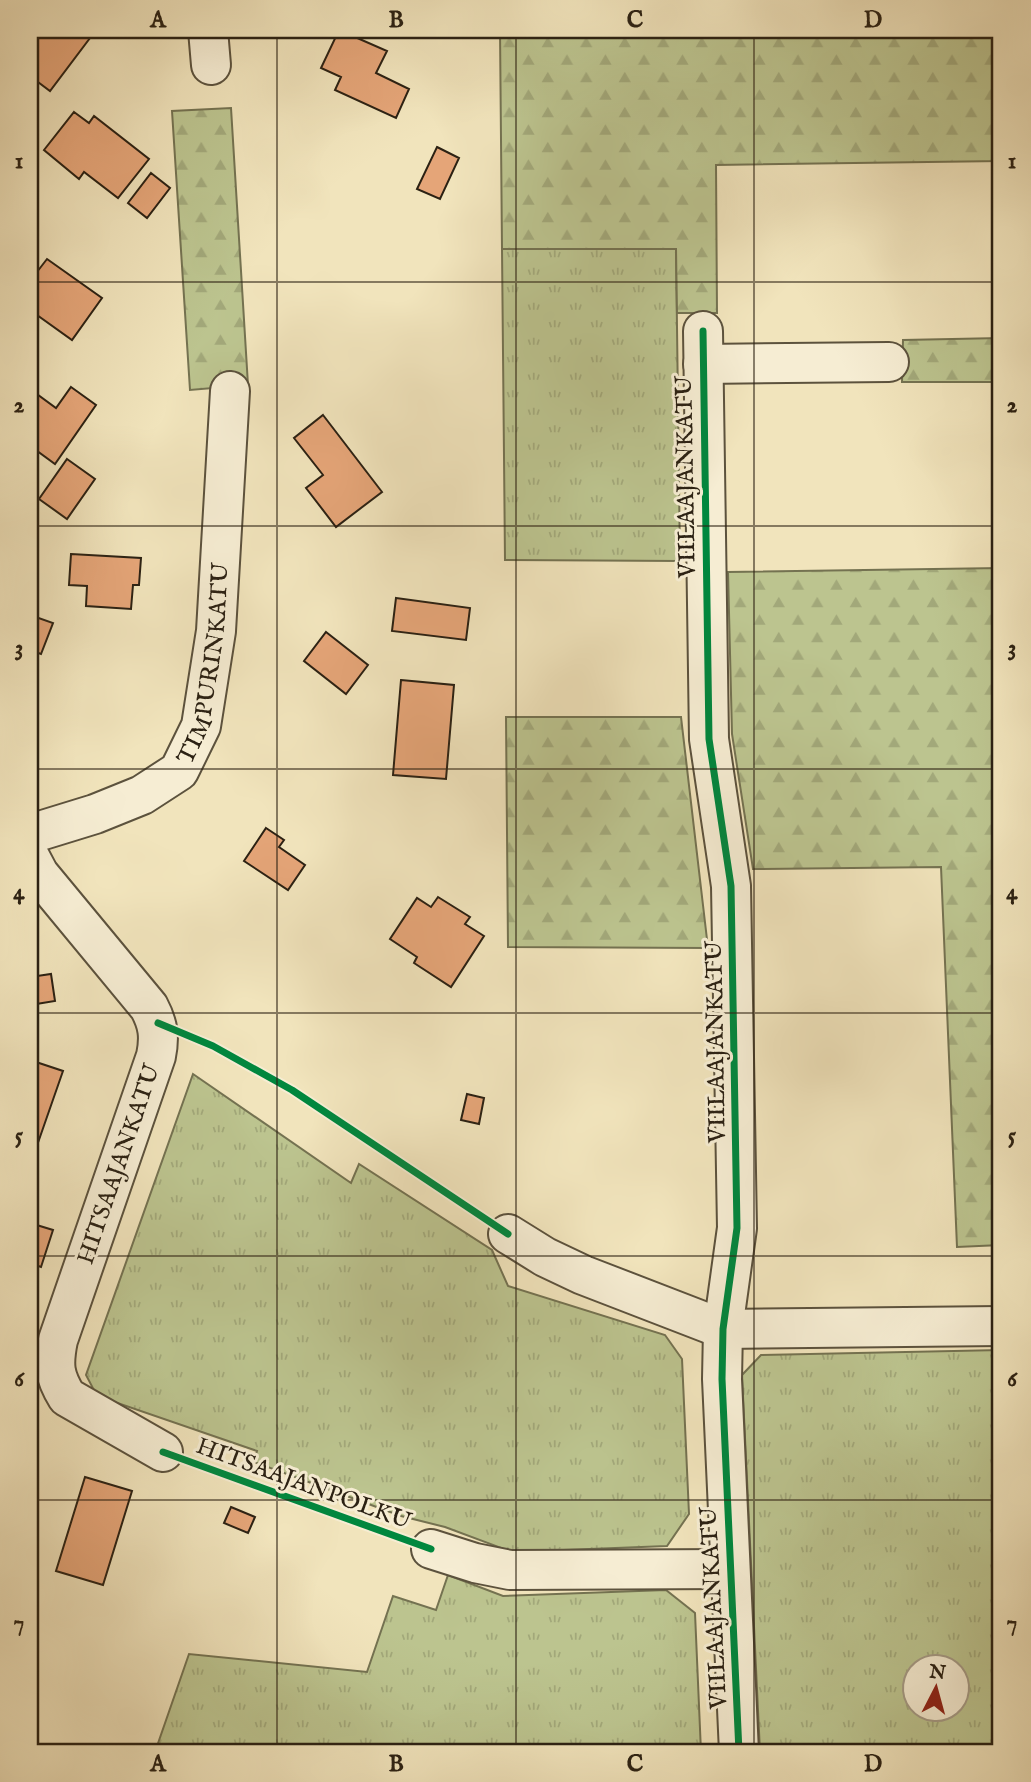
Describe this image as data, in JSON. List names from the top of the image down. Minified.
{"streets":{"street":["VIILAAJANKATU","TIMPURINKATU","HITSAAJANKATU"],"cycle path":["HITSAAJANPOLKU"]},"north":"top","grid":{"columns":["A","B","C","D"],"rows":["1","2","3","4","5","6","7"]}}
